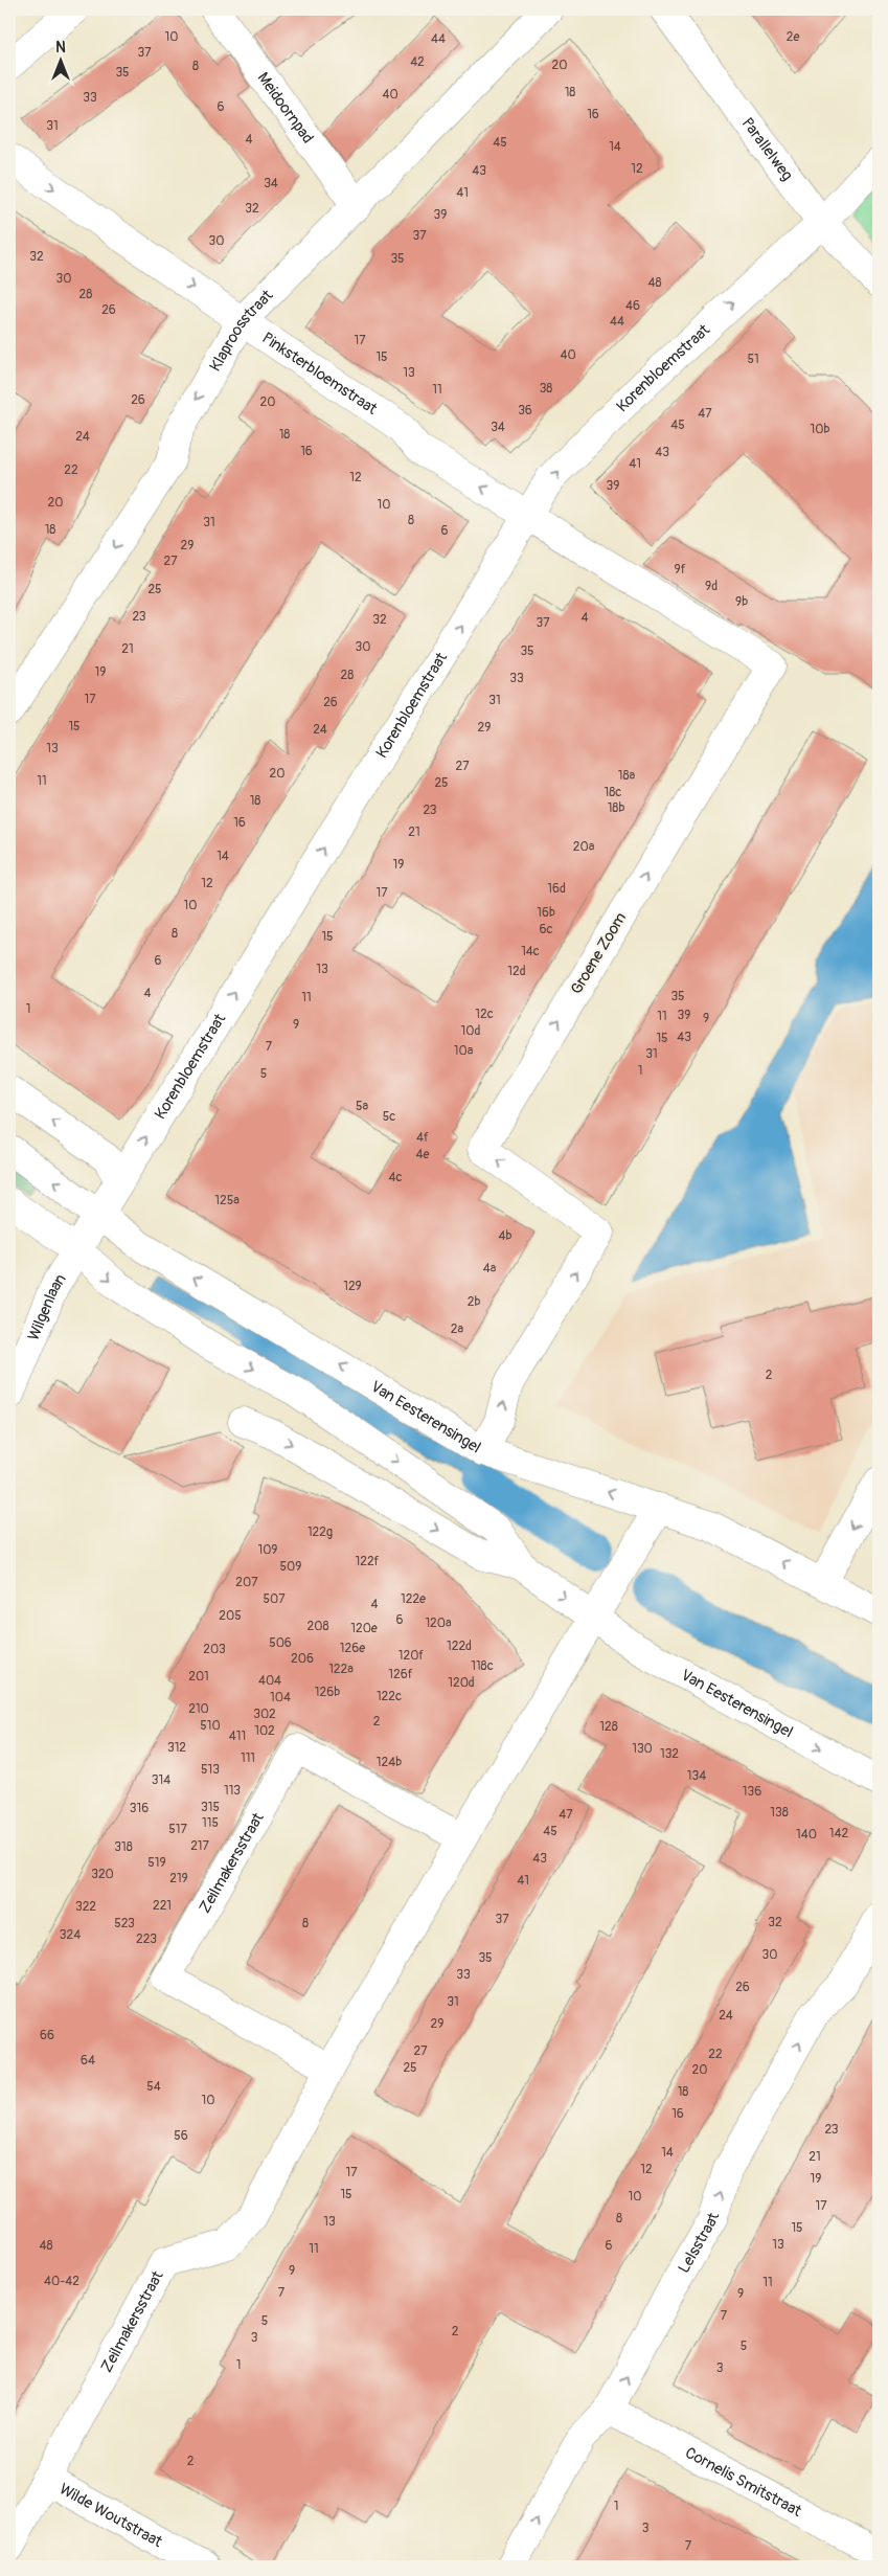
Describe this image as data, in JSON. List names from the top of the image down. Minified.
{"streets":{"street":["Meidoornpad","Parallelweg","Klaproosstraat","Korenbloemstraat","Pinksterbloemstraat","Groene Zoom","Wilgenlaan","Van Eesterensingel","Zeilmakersstraat","Lelsstraat","Cornelis Smitstraat","Wilde Woutstraat"]},"crossings":[["Meidoornpad","Klaproosstraat"],["Parallelweg","Korenbloemstraat"],["Klaproosstraat","Pinksterbloemstraat"],["Korenbloemstraat","Pinksterbloemstraat"],["Korenbloemstraat","Groene Zoom"],["Korenbloemstraat","Wilgenlaan"],["Korenbloemstraat","Van Eesterensingel"],["Pinksterbloemstraat","Groene Zoom"],["Groene Zoom","Van Eesterensingel"],["Wilgenlaan","Van Eesterensingel"],["Van Eesterensingel","Zeilmakersstraat"],["Zeilmakersstraat","Wilde Woutstraat"],["Lelsstraat","Cornelis Smitstraat"]],"one_way":["Klaproosstraat","Korenbloemstraat","Lelsstraat"],"house_numbers":["10","2e","44","37","42","20","8","35","18","40","33","6","16","31","4","45","14","12","43","34","41","32","39","37","30","32","35","30","48","28","46","26","44","17","40","15","51","13","38","11","26","20","36","47","45","34","10b","18","24","16","43","41","22","12","39","20","10","8","31","18","6","29","27","9f","9d","25","9b","23","4","32","37","30","21","35","19","28","33","17","31","26","15","29","24","13","27","20","18a","11","25","18c","18","18b","23","16","21","20a","14","19","12","16d","17","10","16b","6c","8","15","14c","6","13","12d","4","35","11","1","12c","39","11","9","9","10d","43","15","7","10a","31","1","5","5a","5c","4f","4e","4c","125a","4b","4a","129","2b","2a","2","122g","109","122f","509","207","507","122e","4","205","6","120a","208","120e","506","122d","126e","203","120f","206","118c","122a","126f","201","404","120d","126b","122c","104","210","302","2","510","128","102","411","312","130","132","111","124b","513","134","314","113","136","315","316","138","47","115","517","45","142","140","217","318","43","519","320","219","41","221","322","37","32","523","8","324","223","30","35","33","26","31","24","29","66","27","22","64","25","20","54","18","10","16","23","56","14","21","12","17","19","15","10","17","8","13","15","13","48","6","11","9","40-42","11","7","9","7","5","2","3","5","1","3","2","1","3","7"],"north":"top"}
